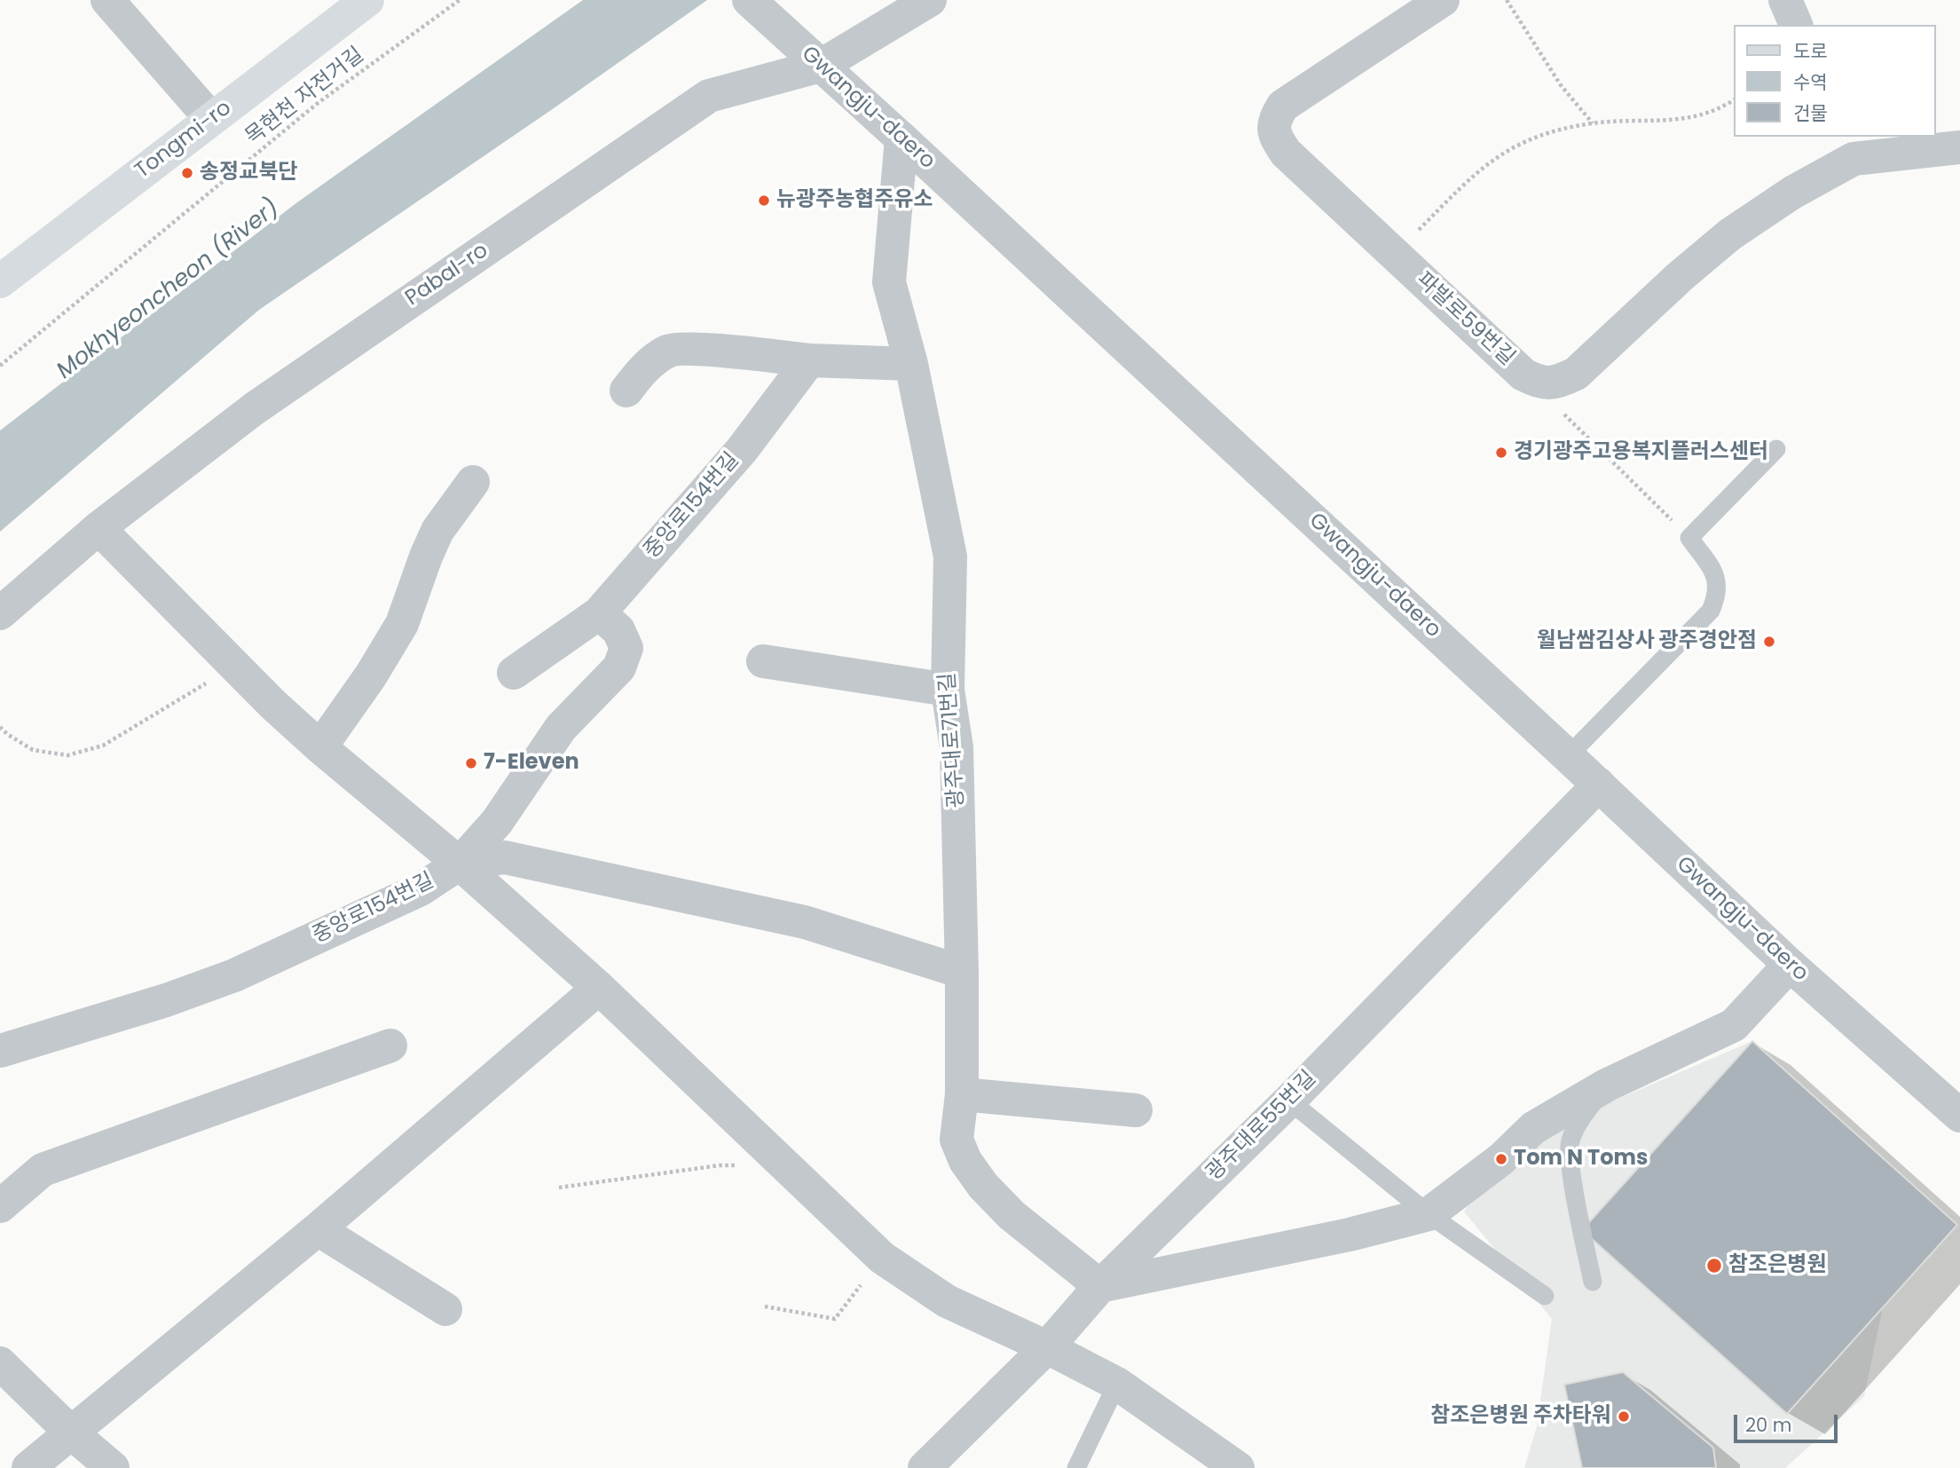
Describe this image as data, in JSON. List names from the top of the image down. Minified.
{"streets":{"main road":["Tongmi-ro"],"street":["Gwangju-daero","Pabal-ro","파발로59번길","중앙로154번길","광주대로71번길","광주대로55번길"],"path":["목현천 자전거길"]},"crossings":[["Gwangju-daero","Pabal-ro"],["Gwangju-daero","광주대로71번길"],["Gwangju-daero","광주대로55번길"],["광주대로71번길","광주대로55번길"]],"water":["Mokhyeoncheon (River)"],"places":["송정교북단","뉴광주농협주유소","경기광주고용복지플러스센터","월남쌈김상사 광주경안점","7-Eleven","Tom N Toms","참조은병원","참조은병원 주차타워"],"legend":["도로","수역","건물"],"scale_bar":"20 m"}
